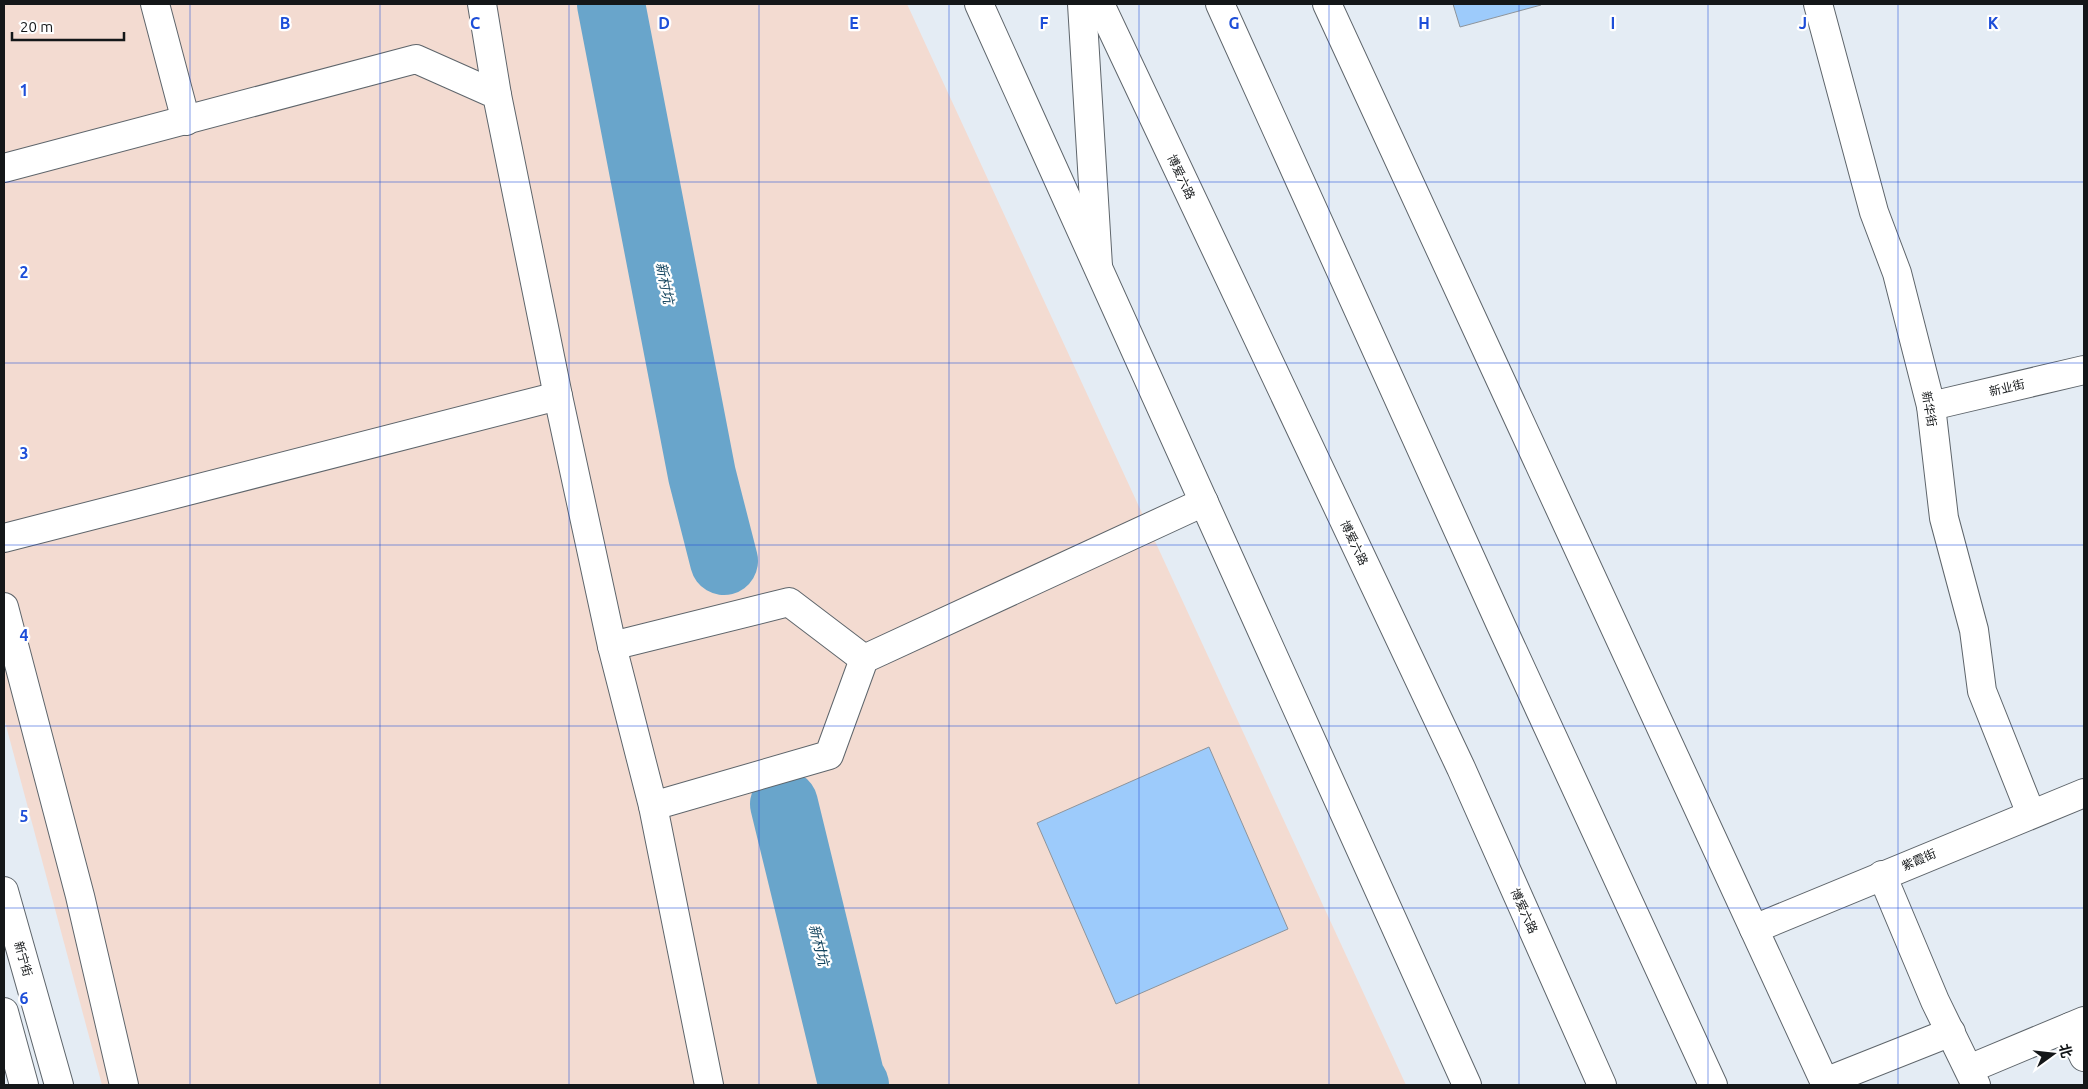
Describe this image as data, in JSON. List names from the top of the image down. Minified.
{"streets":{"main road":["博爱六路","新业街","新华街","紫霞街","新宁街"]},"crossings":[["新业街","新华街"],["新华街","紫霞街"]],"water":["新村坑"],"scale_bar":"20 m","north":"right","grid":{"columns":["B","C","D","E","F","G","H","I","J","K"],"rows":["1","2","3","4","5","6"]}}
